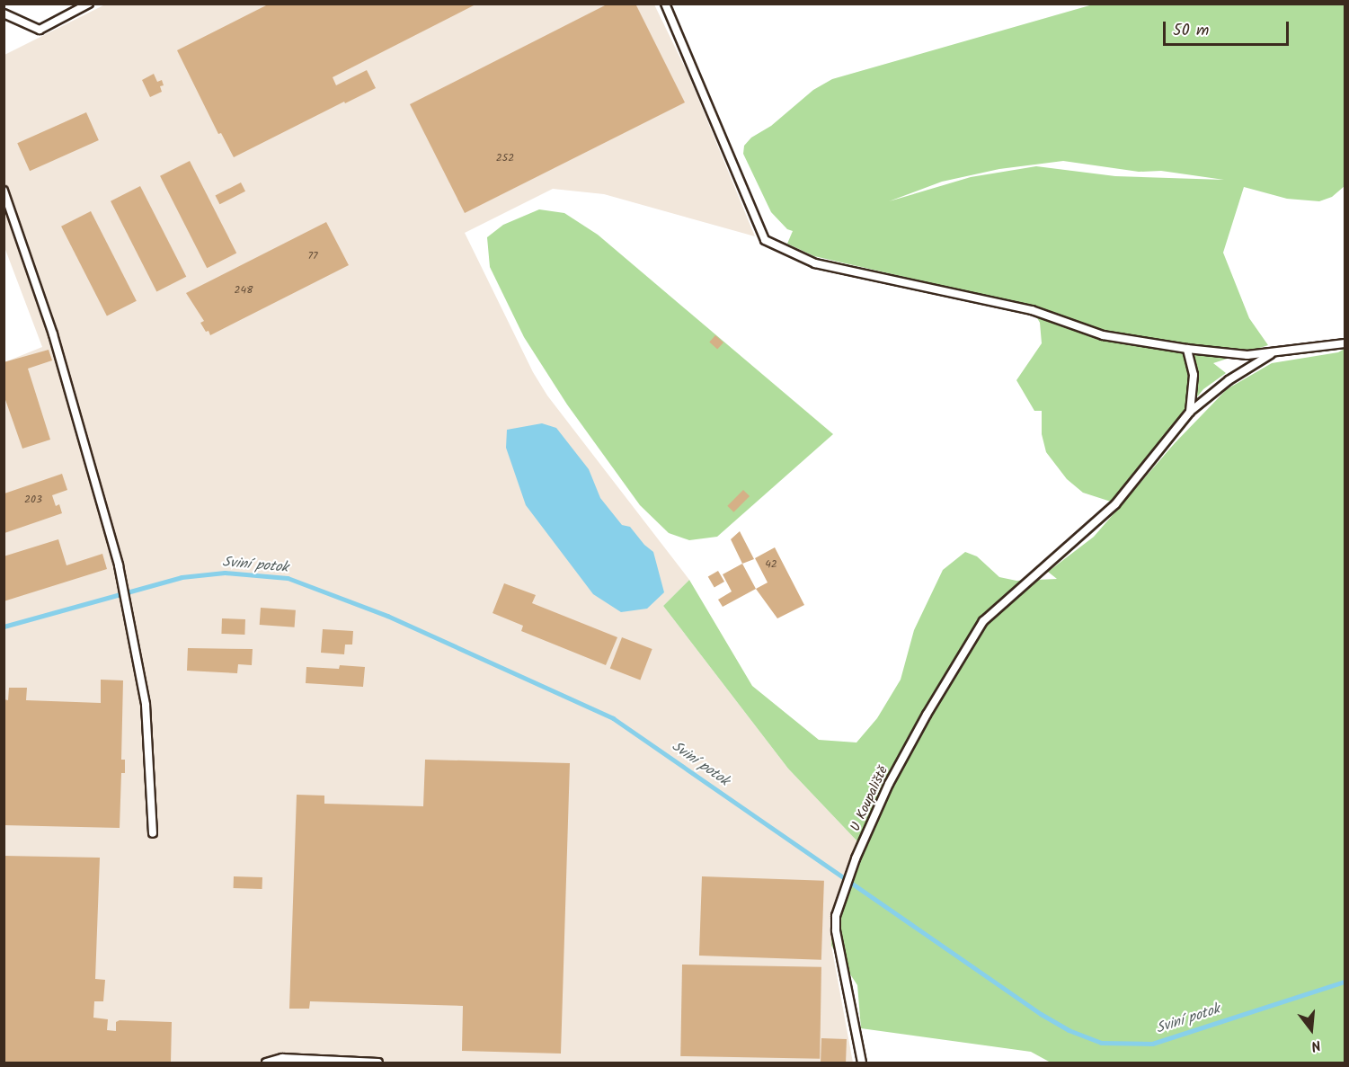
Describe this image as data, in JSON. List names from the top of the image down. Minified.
{"streets":{"lane":["U Koupaliště"]},"water":["Sviní potok"],"house_numbers":["252","77","248","203","42"],"scale_bar":"50 m","north":"bottom"}
